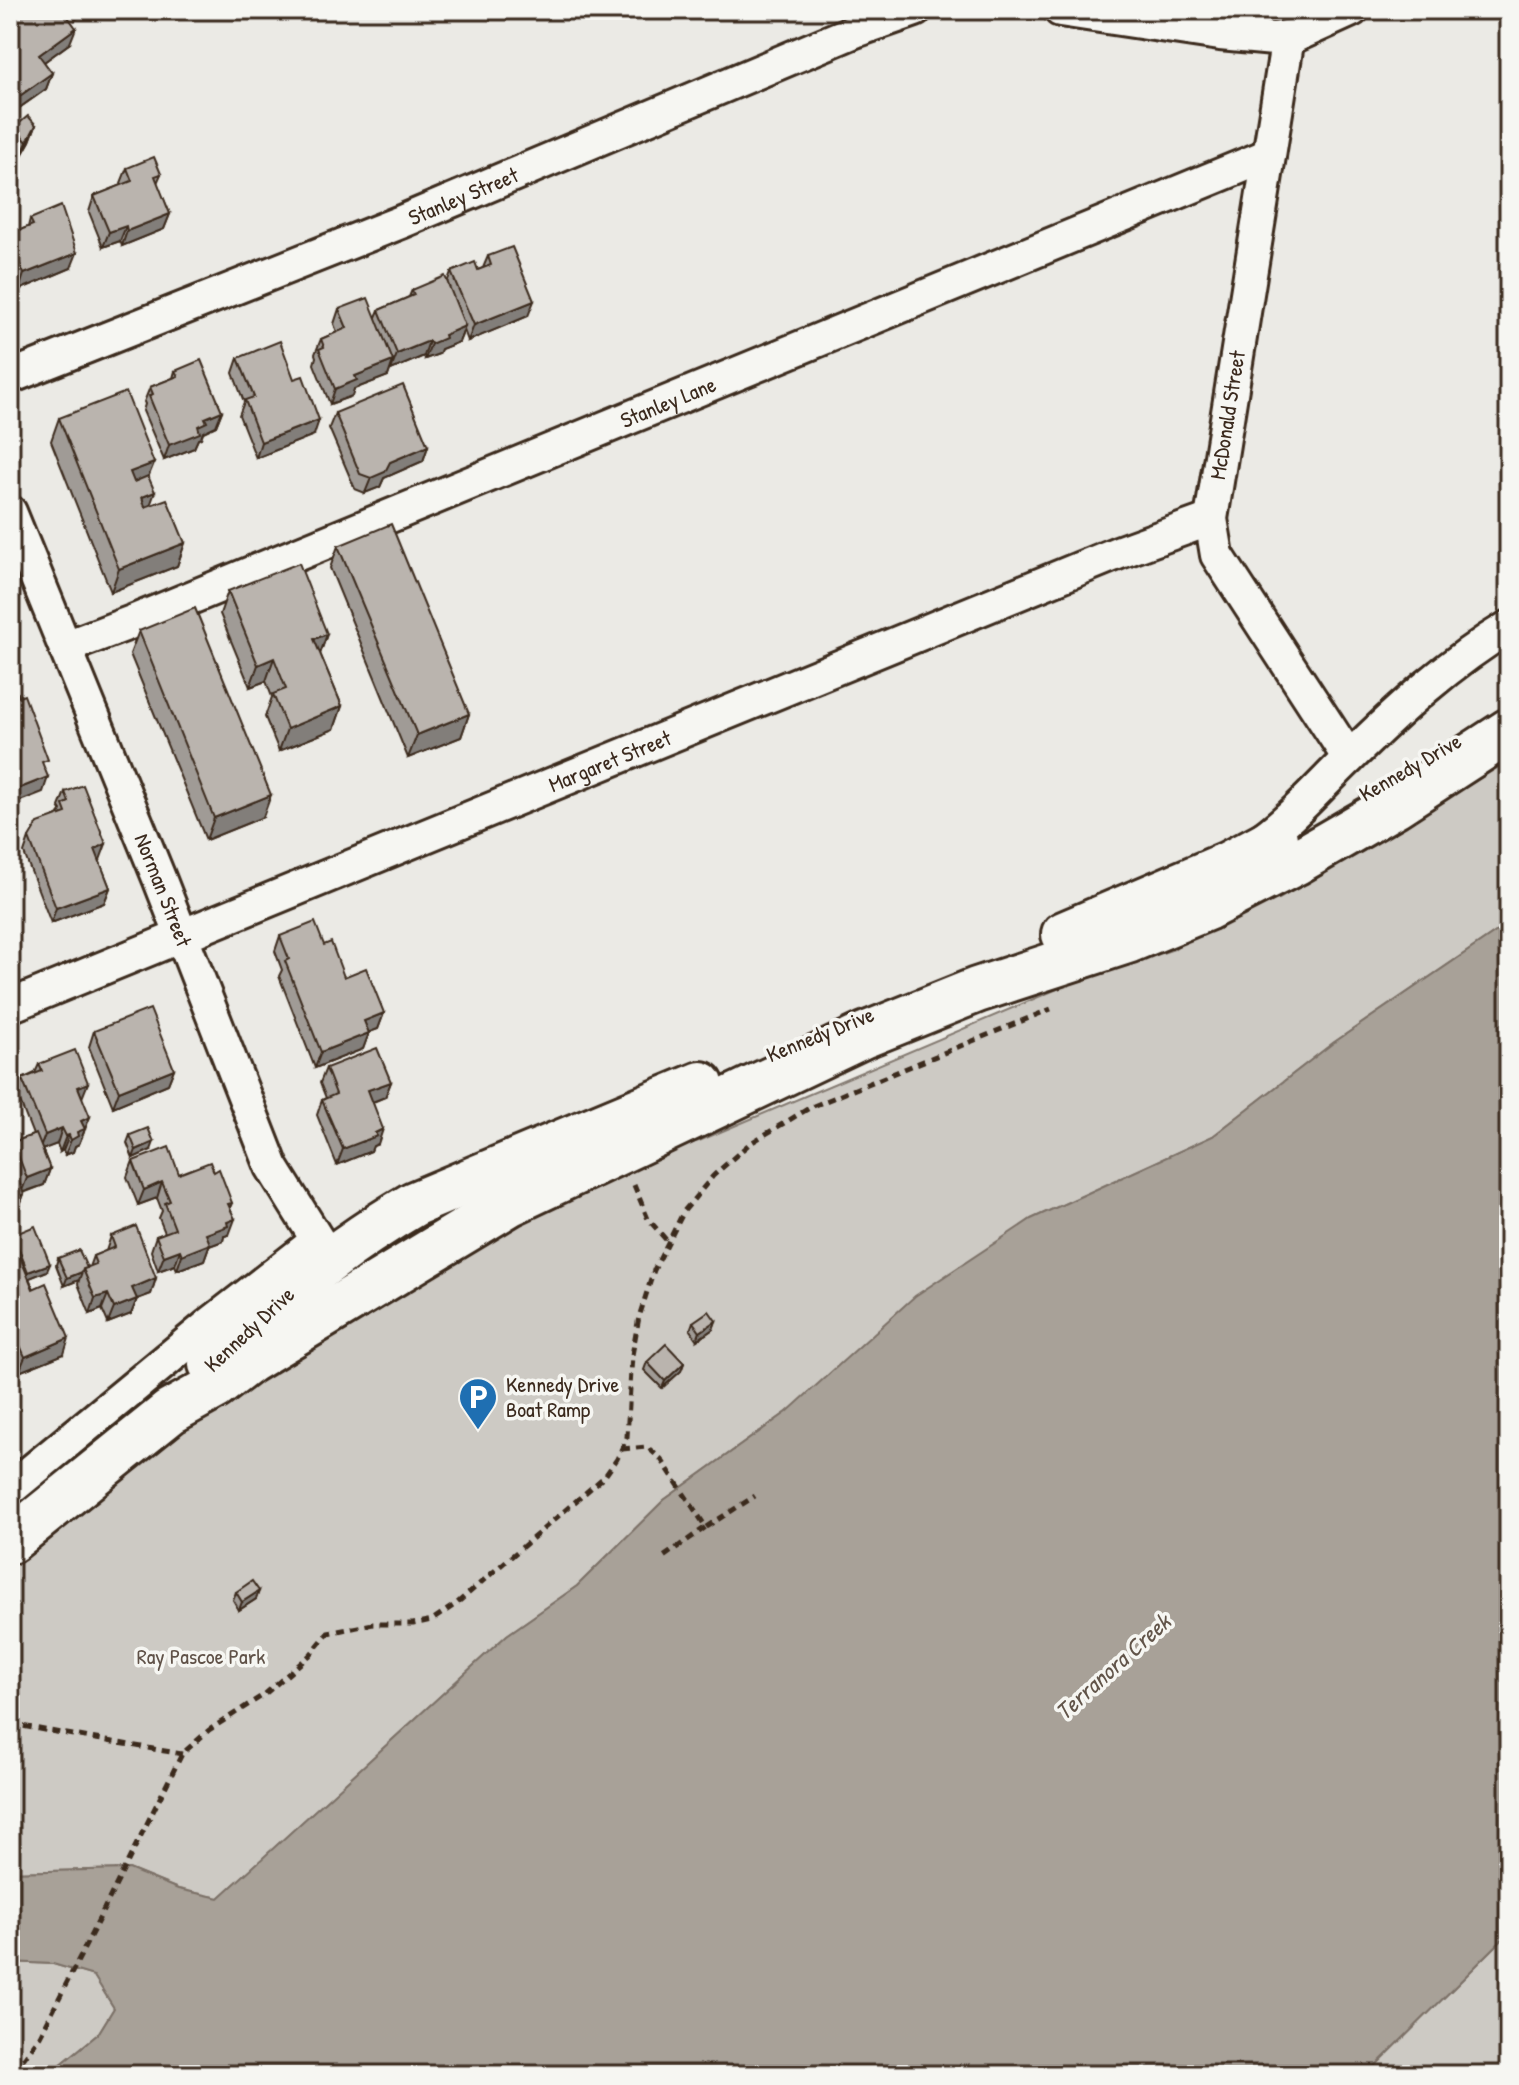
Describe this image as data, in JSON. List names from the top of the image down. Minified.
{"streets":{"street":["Stanley Street","Stanley Lane","McDonald Street","Margaret Street","Kennedy Drive","Norman Street"]},"crossings":[["Stanley Lane","McDonald Street"],["Stanley Lane","Norman Street"],["McDonald Street","Margaret Street"],["Margaret Street","Norman Street"],["Kennedy Drive","Norman Street"]],"water":["Terranora Creek"],"parks":["Ray Pascoe Park"],"places":{"parking":["Kennedy Drive Boat Ramp"]}}
